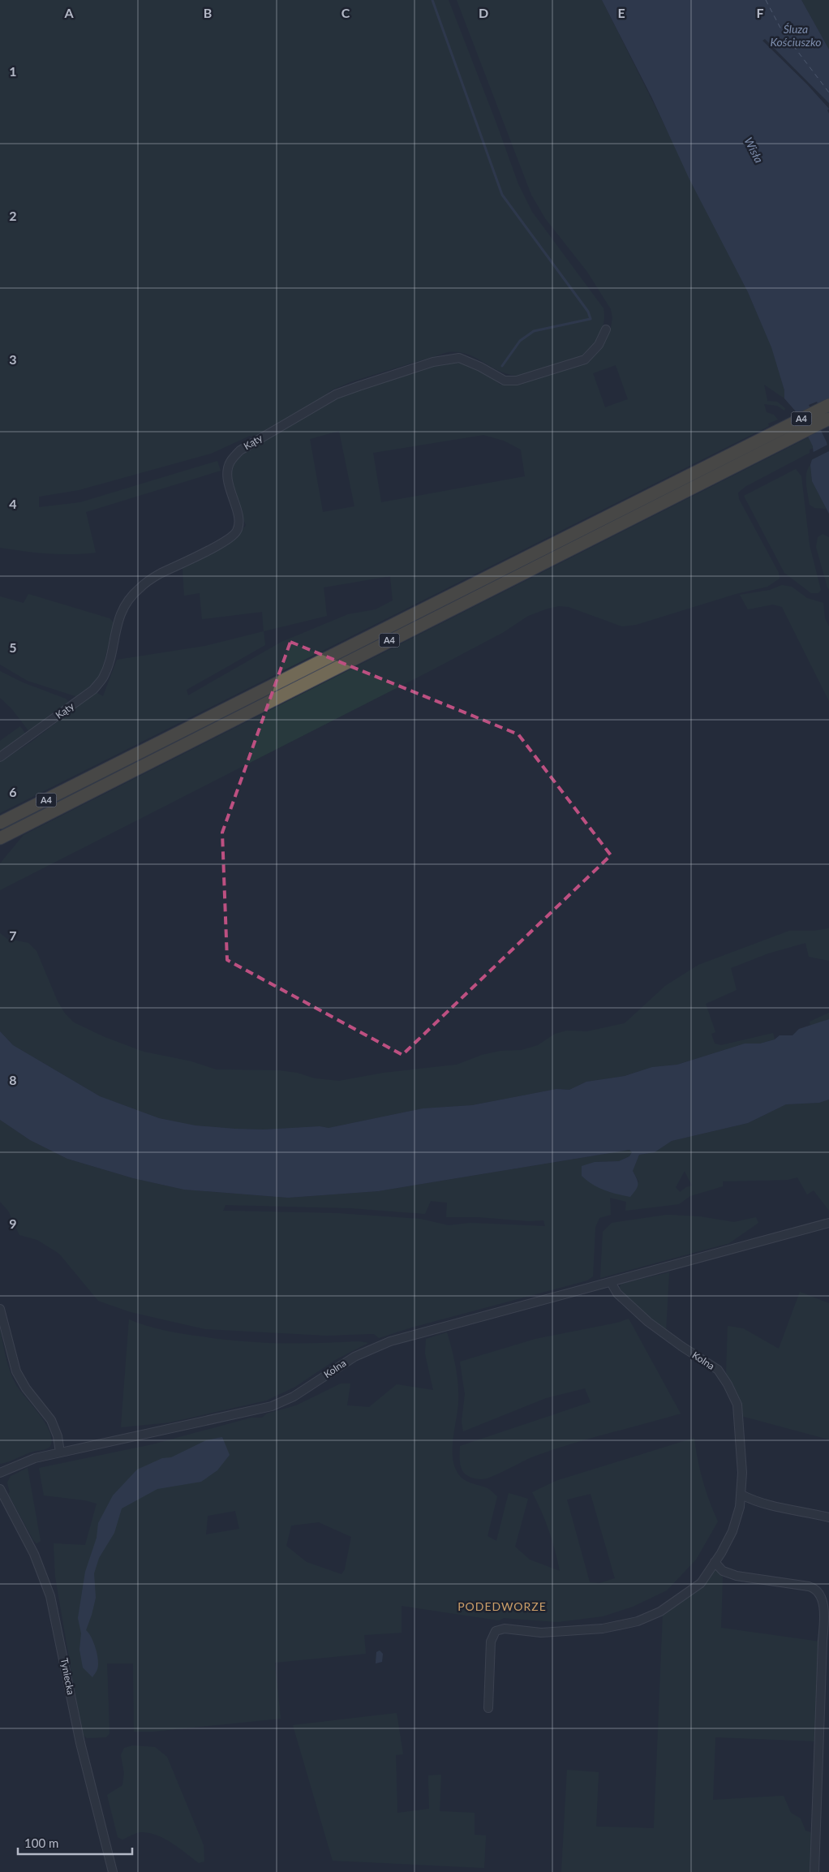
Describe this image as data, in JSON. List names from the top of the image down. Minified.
{"streets":{"highway":["A4"],"street":["Kąty","Kolna","Tyniecka"]},"districts":["PODEDWORZE"],"water":["Śluza Kościuszko","Wisła"],"scale_bar":"100 m","grid":{"columns":["A","B","C","D","E","F"],"rows":["1","2","3","4","5","6","7","8","9"]}}
